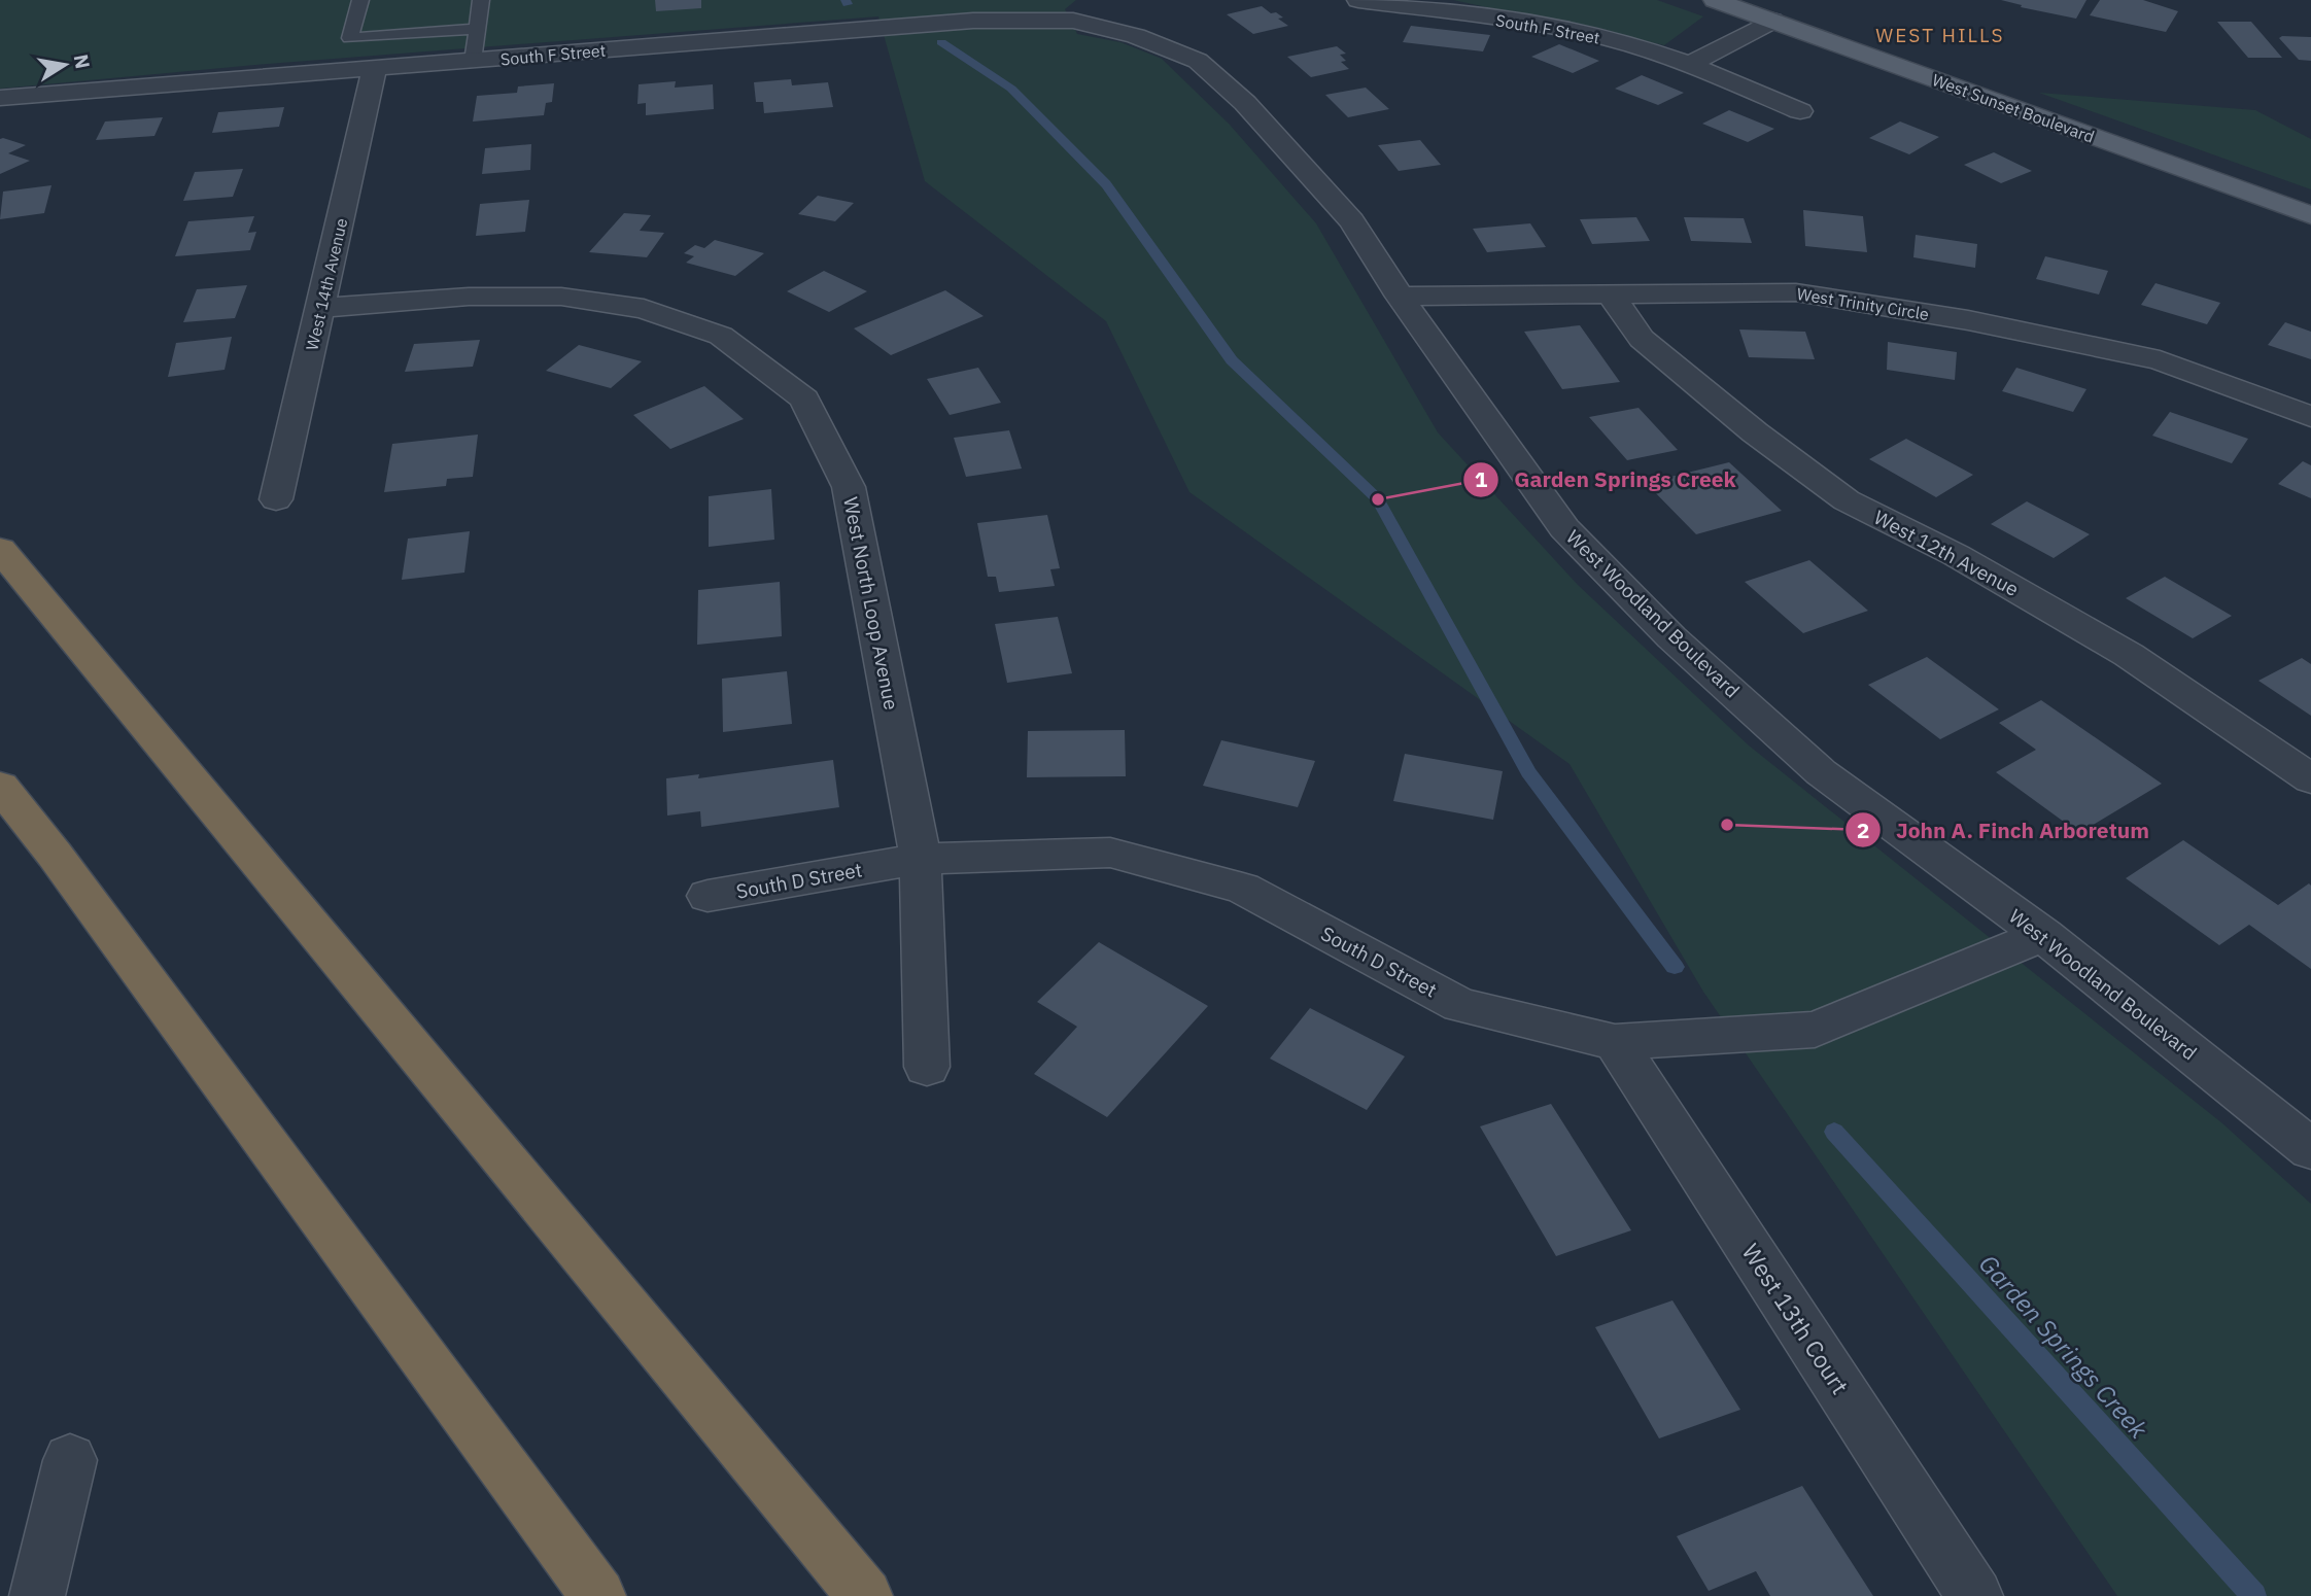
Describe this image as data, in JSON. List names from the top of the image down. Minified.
{"streets":{"main road":["West Sunset Boulevard"],"street":["South F Street","West 14th Avenue","West Trinity Circle","West 12th Avenue","West North Loop Avenue","West Woodland Boulevard","South D Street","West 13th Court"]},"crossings":[["South F Street","West 14th Avenue"],["South F Street","West Woodland Boulevard"],["West 14th Avenue","West North Loop Avenue"],["West Trinity Circle","West 12th Avenue"],["West Trinity Circle","West Woodland Boulevard"],["West North Loop Avenue","South D Street"],["West Woodland Boulevard","South D Street"],["South D Street","West 13th Court"]],"districts":["WEST HILLS"],"water":["Garden Springs Creek"],"places":["Garden Springs Creek","John A. Finch Arboretum"],"north":"right"}
